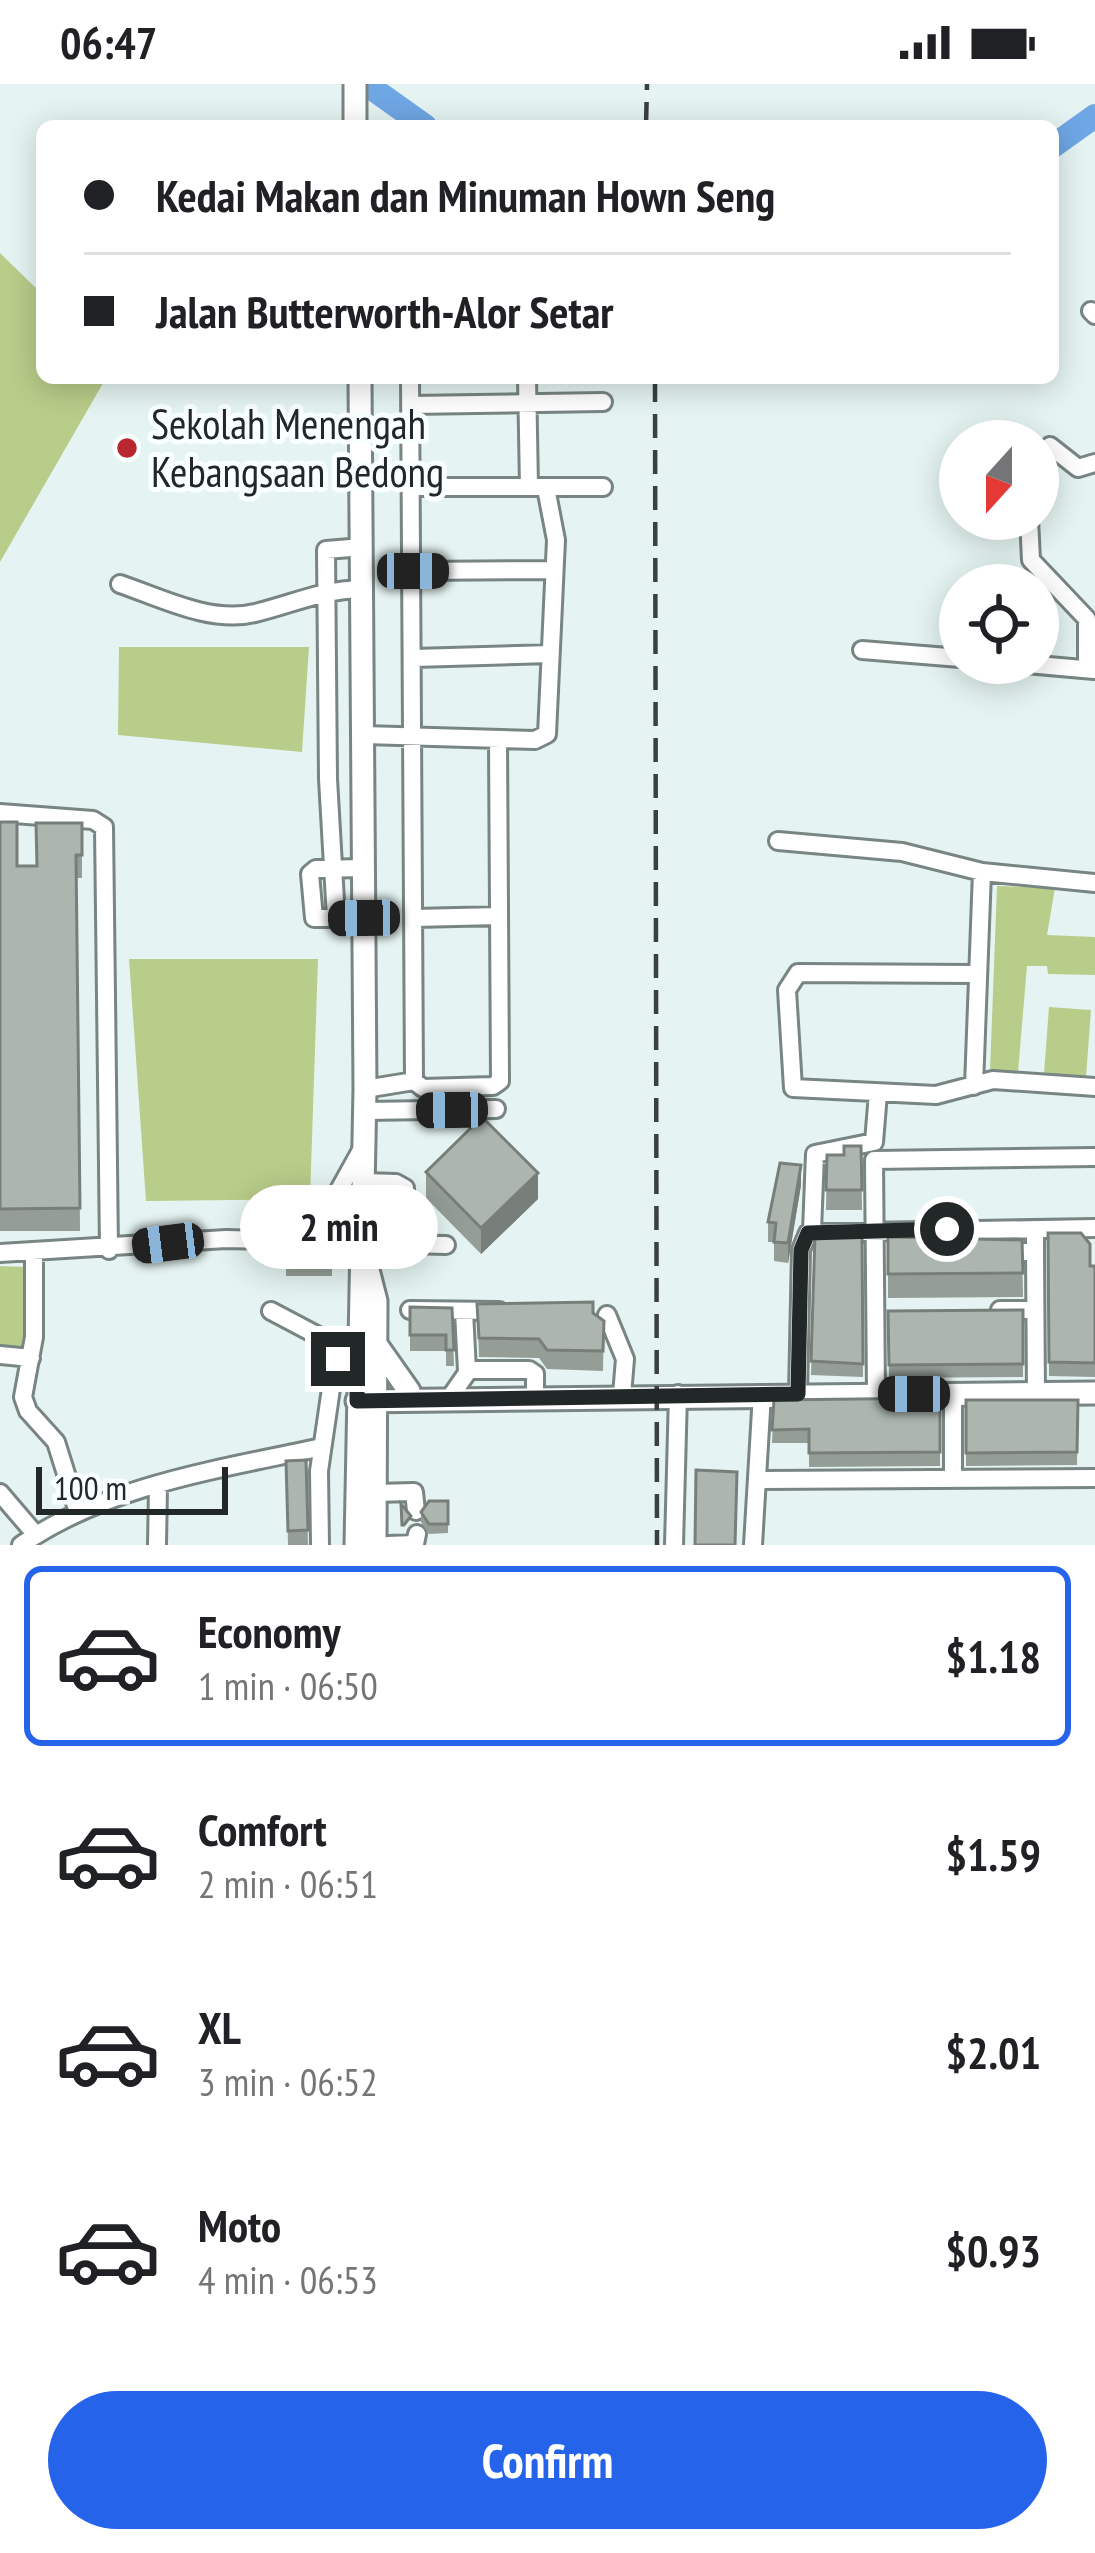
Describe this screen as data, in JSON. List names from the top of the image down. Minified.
{"places":["Sekolah Menengah Kebangsaan Bedong"],"scale_bar":"100 m","north":"bottom","page":{"status":"06:47","banner":["Kedai Makan dan Minuman Hown Seng","Jalan Butterworth-Alor Setar"],"bubble":"2 min","scale":"100 m","list":[{"name":"Economy","note":"1 min · 06:50","value":"$1.18"},{"name":"Comfort","note":"2 min · 06:51","value":"$1.59"},{"name":"XL","note":"3 min · 06:52","value":"$2.01"},{"name":"Moto","note":"4 min · 06:53","value":"$0.93"}],"buttons":"Confirm"}}
